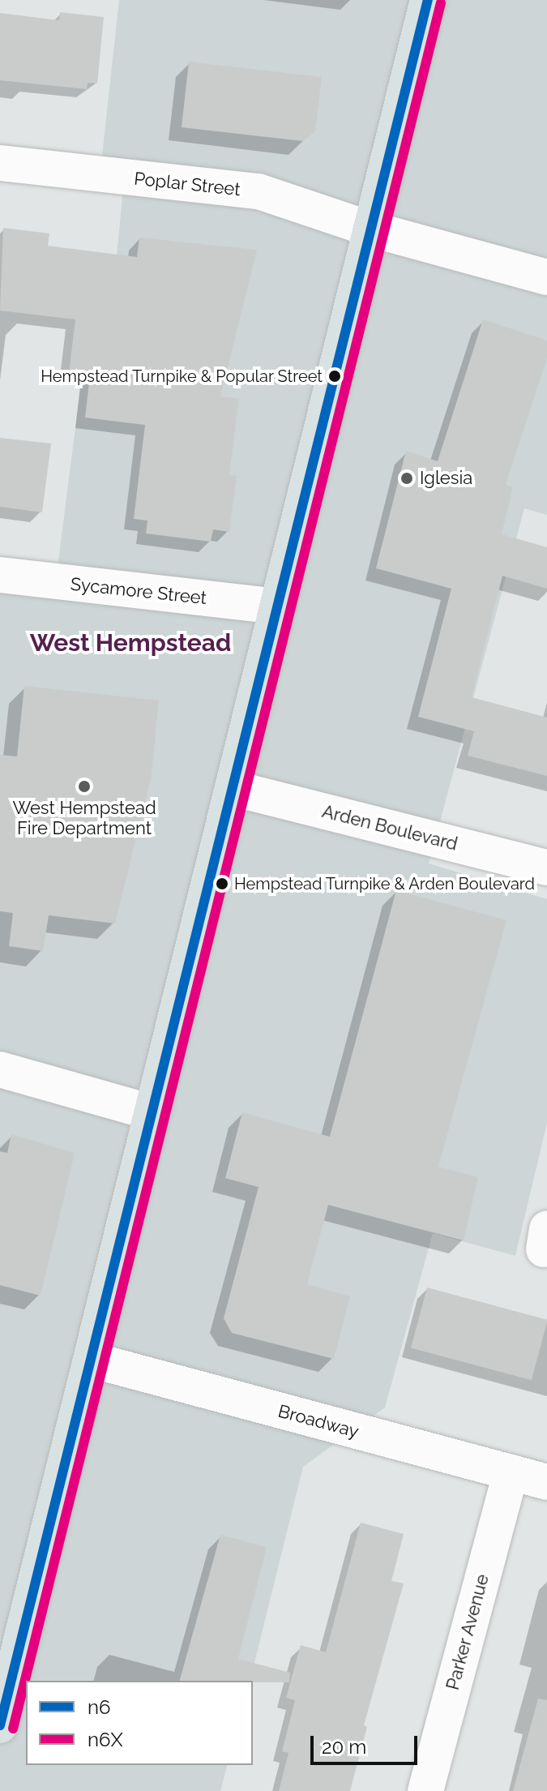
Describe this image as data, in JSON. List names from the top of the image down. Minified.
{"streets":{"street":["Poplar Street","Sycamore Street","Arden Boulevard","Broadway","Parker Avenue"]},"crossings":[["Broadway","Parker Avenue"]],"districts":["West Hempstead"],"places":["Hempstead Turnpike & Popular Street","Iglesia","West Hempstead Fire Department","Hempstead Turnpike & Arden Boulevard"],"lines":["transit line n6","transit line n6X"],"legend":["n6","n6X"],"scale_bar":"20 m"}
